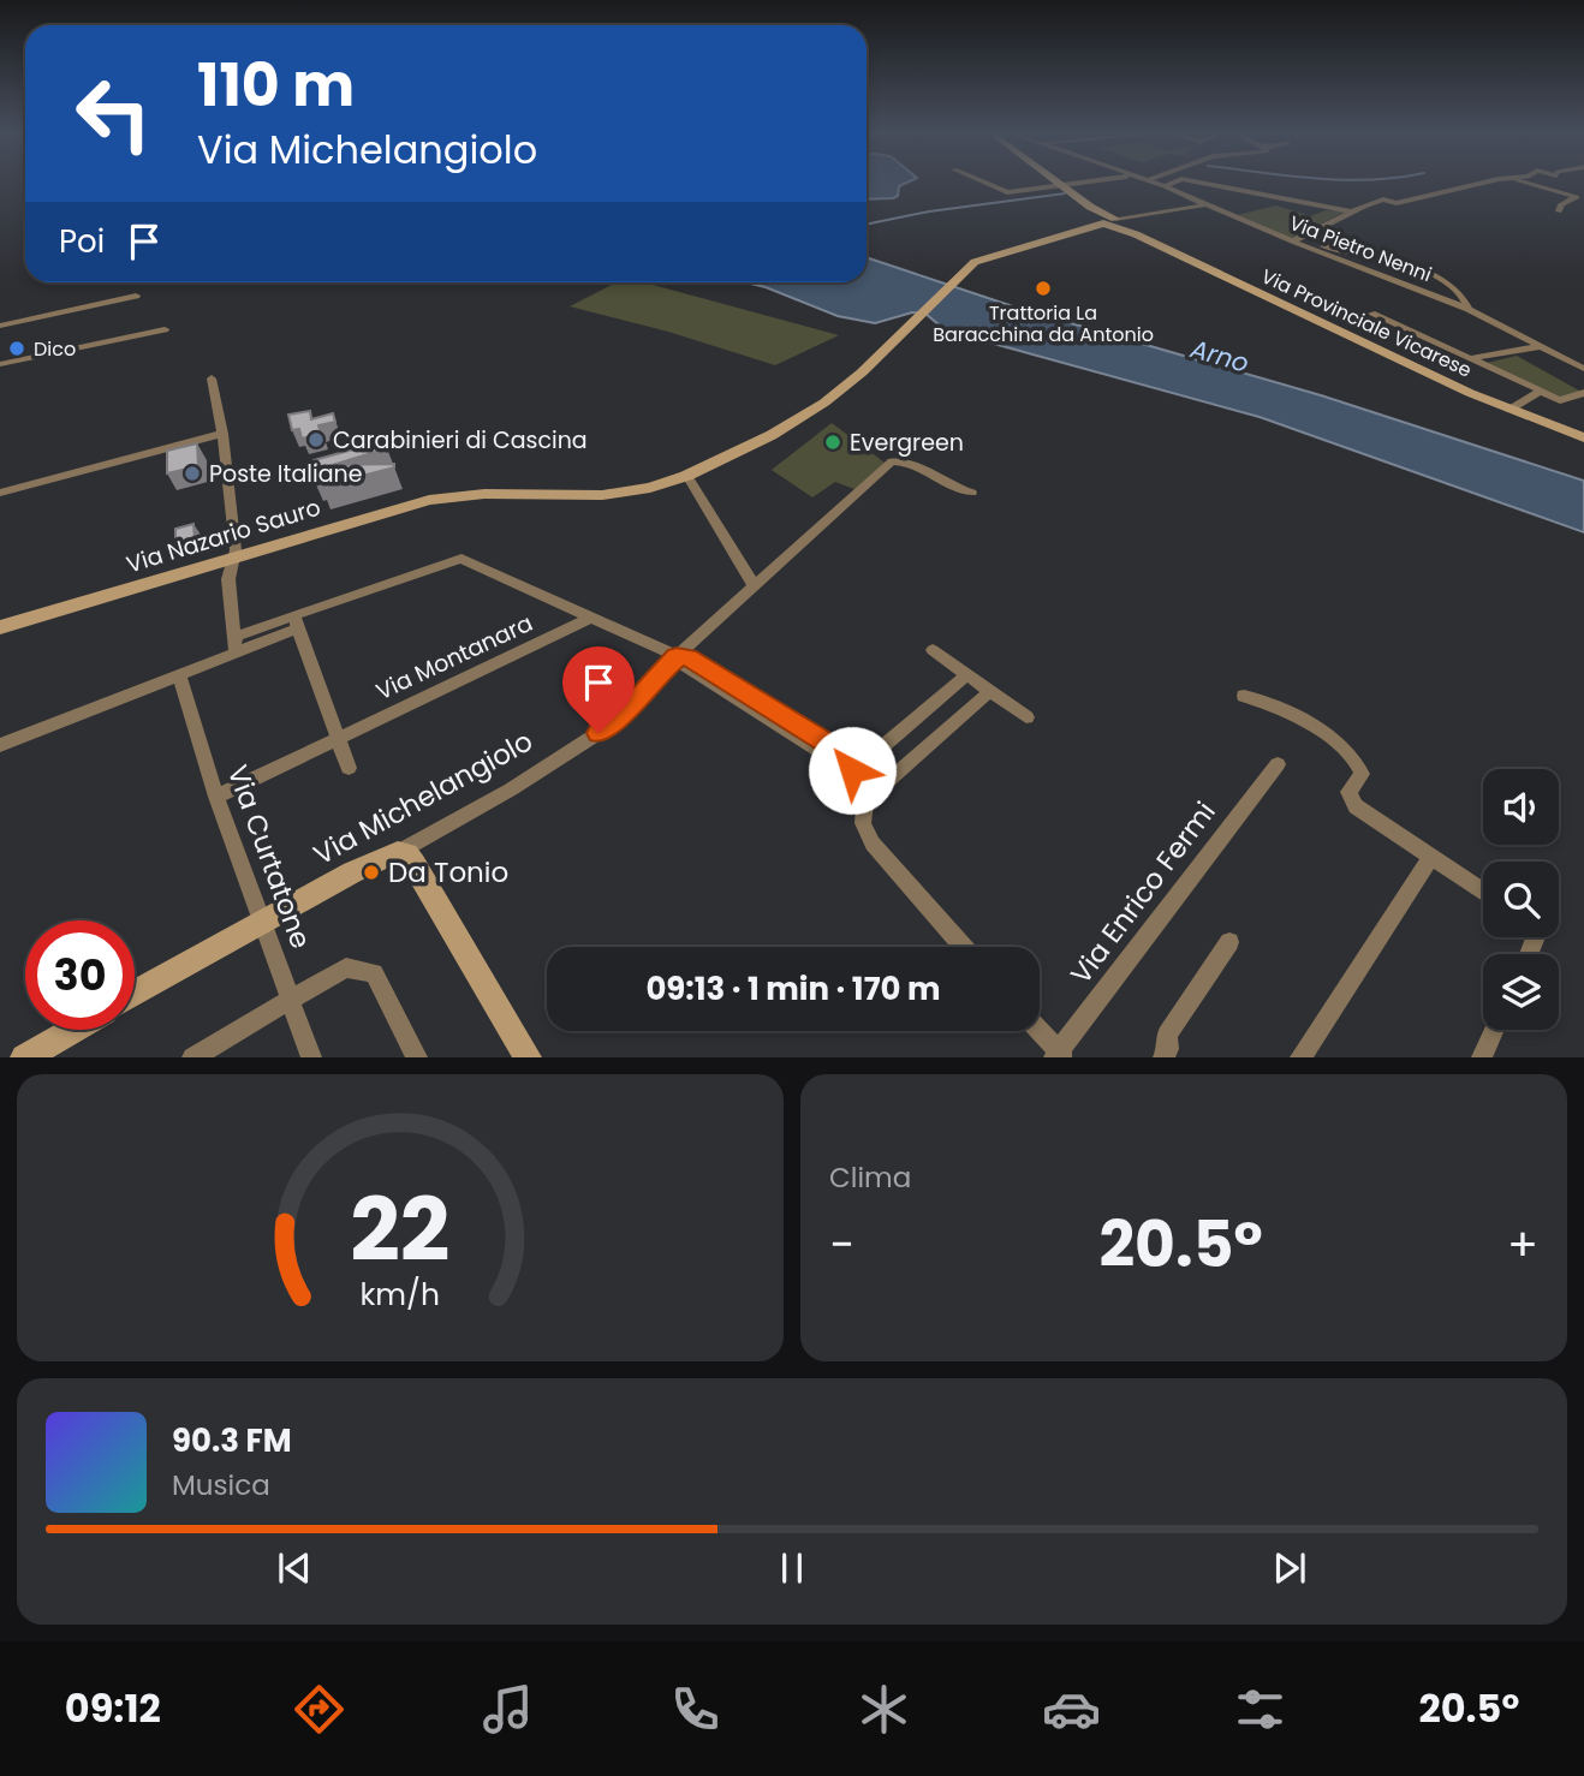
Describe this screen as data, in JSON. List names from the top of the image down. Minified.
{"streets":{"main road":["Via Provinciale Vicarese","Via Nazario Sauro","Via Michelangiolo"],"street":["Via Pietro Nenni","Via Montanara","Via Curtatone","Via Enrico Fermi"]},"crossings":[["Via Pietro Nenni","Via Nazario Sauro"],["Via Provinciale Vicarese","Via Nazario Sauro"],["Via Montanara","Via Curtatone"],["Via Michelangiolo","Via Curtatone"]],"water":["Arno"],"places":["Trattoria La Baracchina da Antonio","Dico","Carabinieri di Cascina","Evergreen","Poste Italiane","Da Tonio"],"page":{"turn":["110 m","Via Michelangiolo"],"then":"Poi","limit":"30","trip":"09:13 · 1 min · 170 m","tile":"Clima","heat":["−","20.5°","+"],"song":["90.3 FM","Musica"],"tabs":["09:12","20.5°"],"gauge":["22","km/h"]}}
